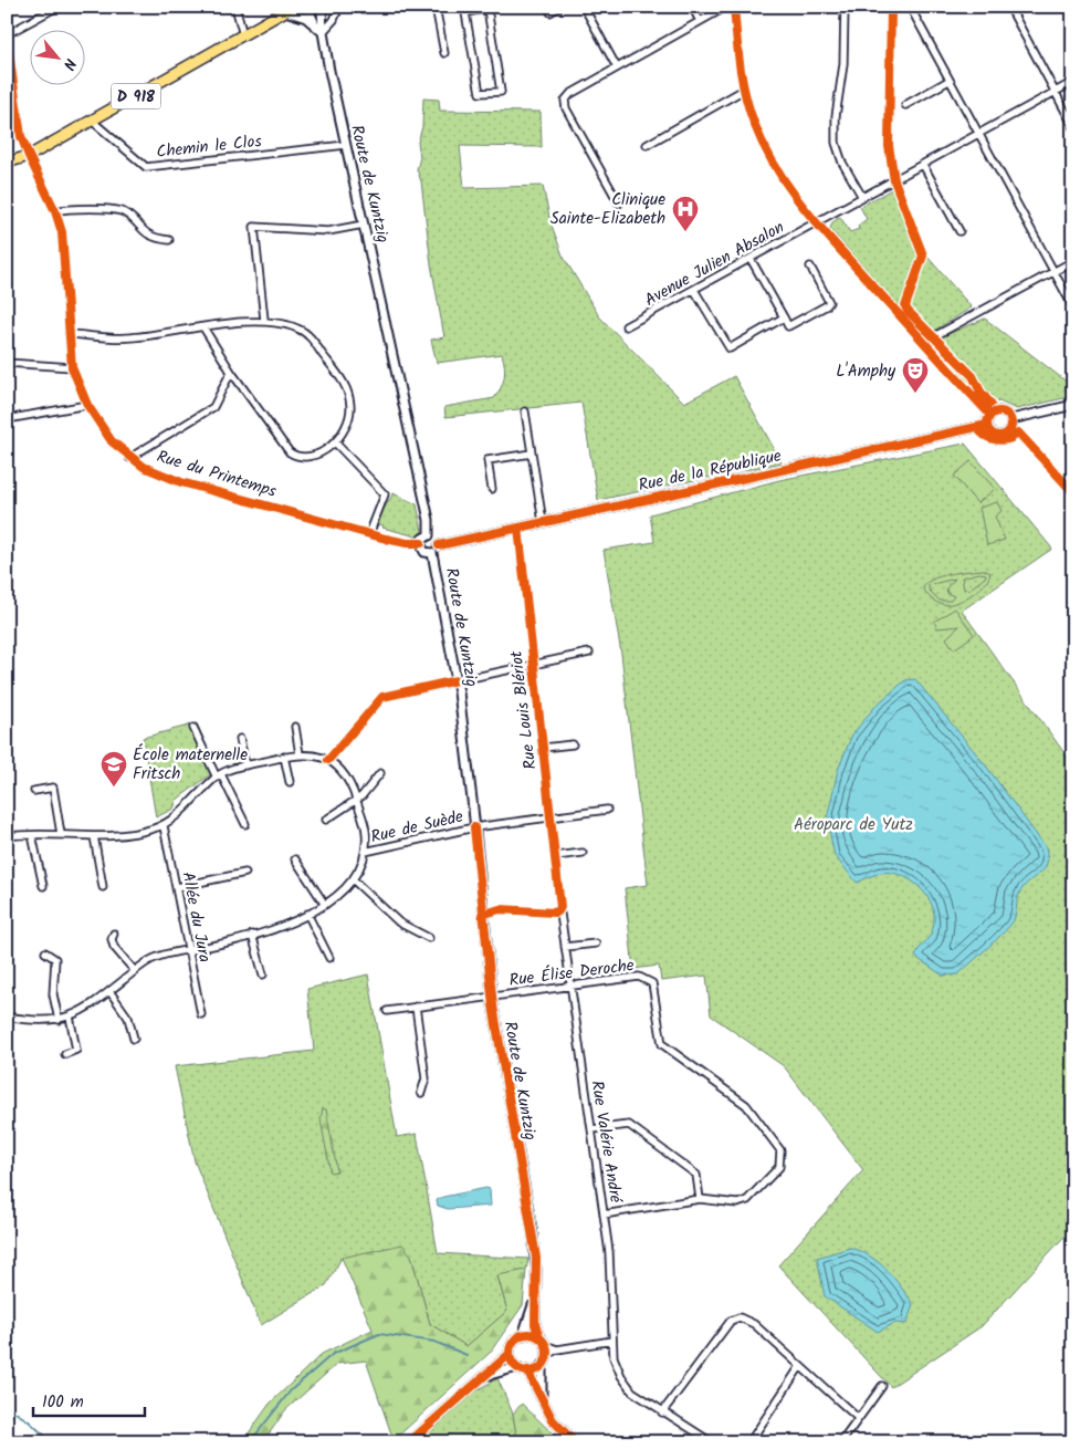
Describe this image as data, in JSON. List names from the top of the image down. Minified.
{"streets":{"main road":["D 918"],"street":["Chemin le Clos","Route de Kuntzig","Avenue Julien Absalon","Rue de la République","Rue du Printemps","Rue Louis Blériot","Rue de Suède","Allée du Jura","Rue Élise Deroche","Rue Valérie André"]},"crossings":[["D 918","Chemin le Clos"],["D 918","Route de Kuntzig"],["D 918","Rue du Printemps"],["Chemin le Clos","Route de Kuntzig"],["Route de Kuntzig","Rue de la République"],["Route de Kuntzig","Rue du Printemps"],["Route de Kuntzig","Rue Louis Blériot"],["Route de Kuntzig","Rue de Suède"],["Route de Kuntzig","Rue Élise Deroche"],["Rue de la République","Rue du Printemps"],["Rue de la République","Rue Louis Blériot"],["Rue Élise Deroche","Rue Valérie André"]],"parks":["Aéroparc de Yutz"],"places":{"hospital":["Clinique Sainte-Elizabeth"],"theatre":["L'Amphy"],"school or university":["École maternelle Fritsch"]},"scale_bar":"100 m","north":"bottom right"}
